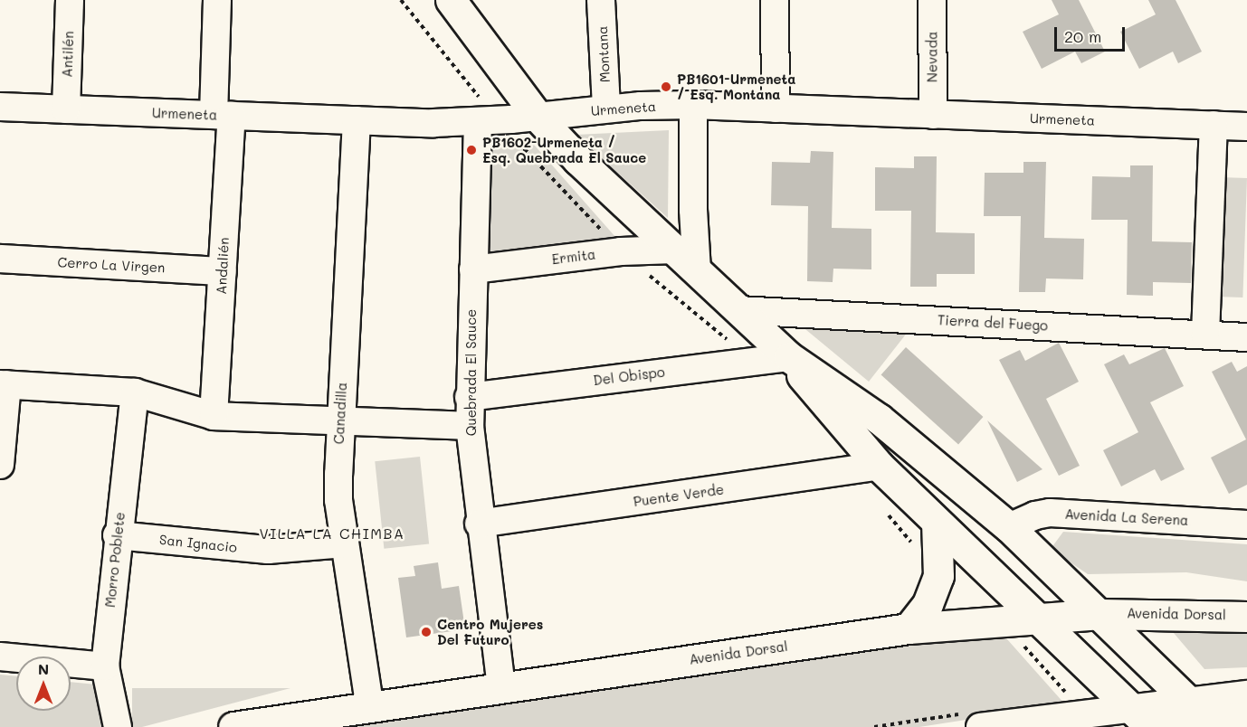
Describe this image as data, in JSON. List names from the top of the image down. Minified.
{"streets":{"main road":["Avenida Dorsal"],"street":["Antilén","Montana","Nevada","Urmeneta","Ermita","Cerro La Virgen","Andalién","Tierra del Fuego","Quebrada El Sauce","Del Obispo","Canadilla","Puente Verde","Avenida La Serena","San Ignacio","Morro Poblete"]},"crossings":[["Antilén","Urmeneta"],["Montana","Urmeneta"],["Nevada","Urmeneta"],["Urmeneta","Andalién"],["Urmeneta","Quebrada El Sauce"],["Urmeneta","Canadilla"],["Ermita","Quebrada El Sauce"],["Cerro La Virgen","Andalién"],["Quebrada El Sauce","Del Obispo"],["Quebrada El Sauce","Puente Verde"],["Quebrada El Sauce","Avenida Dorsal"],["Canadilla","San Ignacio"],["Canadilla","Avenida Dorsal"],["San Ignacio","Morro Poblete"]],"districts":["VILLA LA CHIMBA"],"places":["PB1601-Urmeneta / Esq. Montana","PB1602-Urmeneta / Esq. Quebrada El Sauce","Centro Mujeres Del Futuro"],"scale_bar":"20 m","north":"top"}
